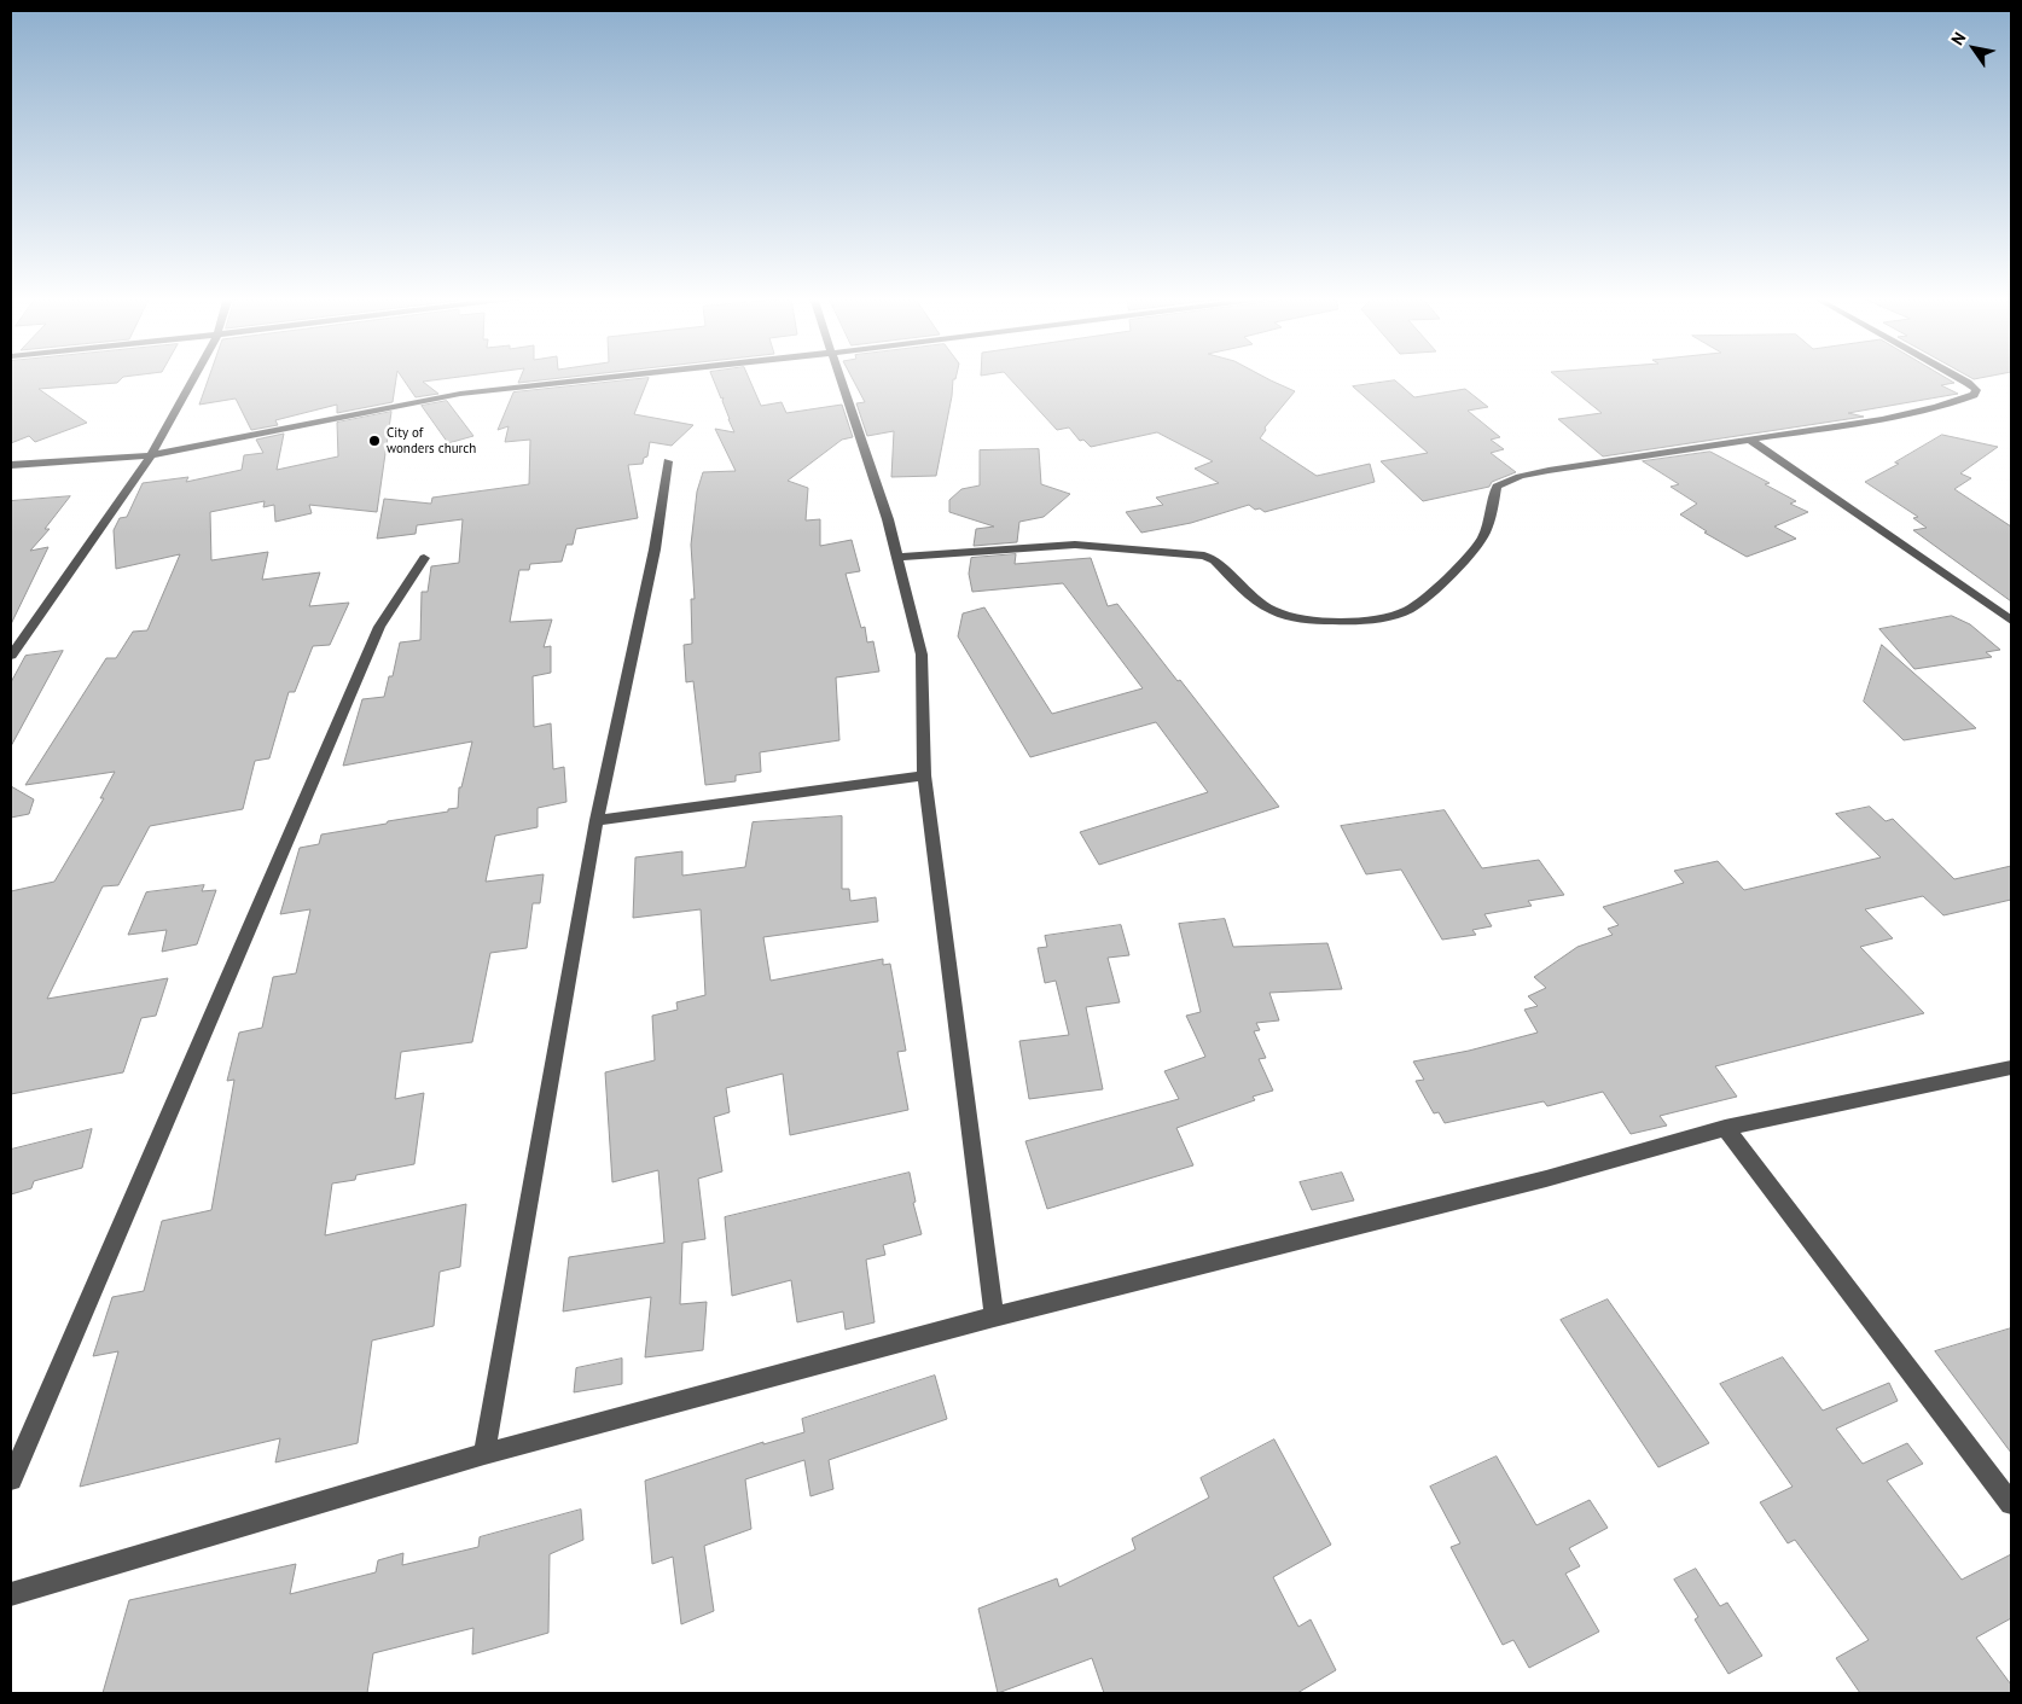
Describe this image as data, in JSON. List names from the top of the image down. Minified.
{"places":["City of wonders church"],"north":"top left"}
